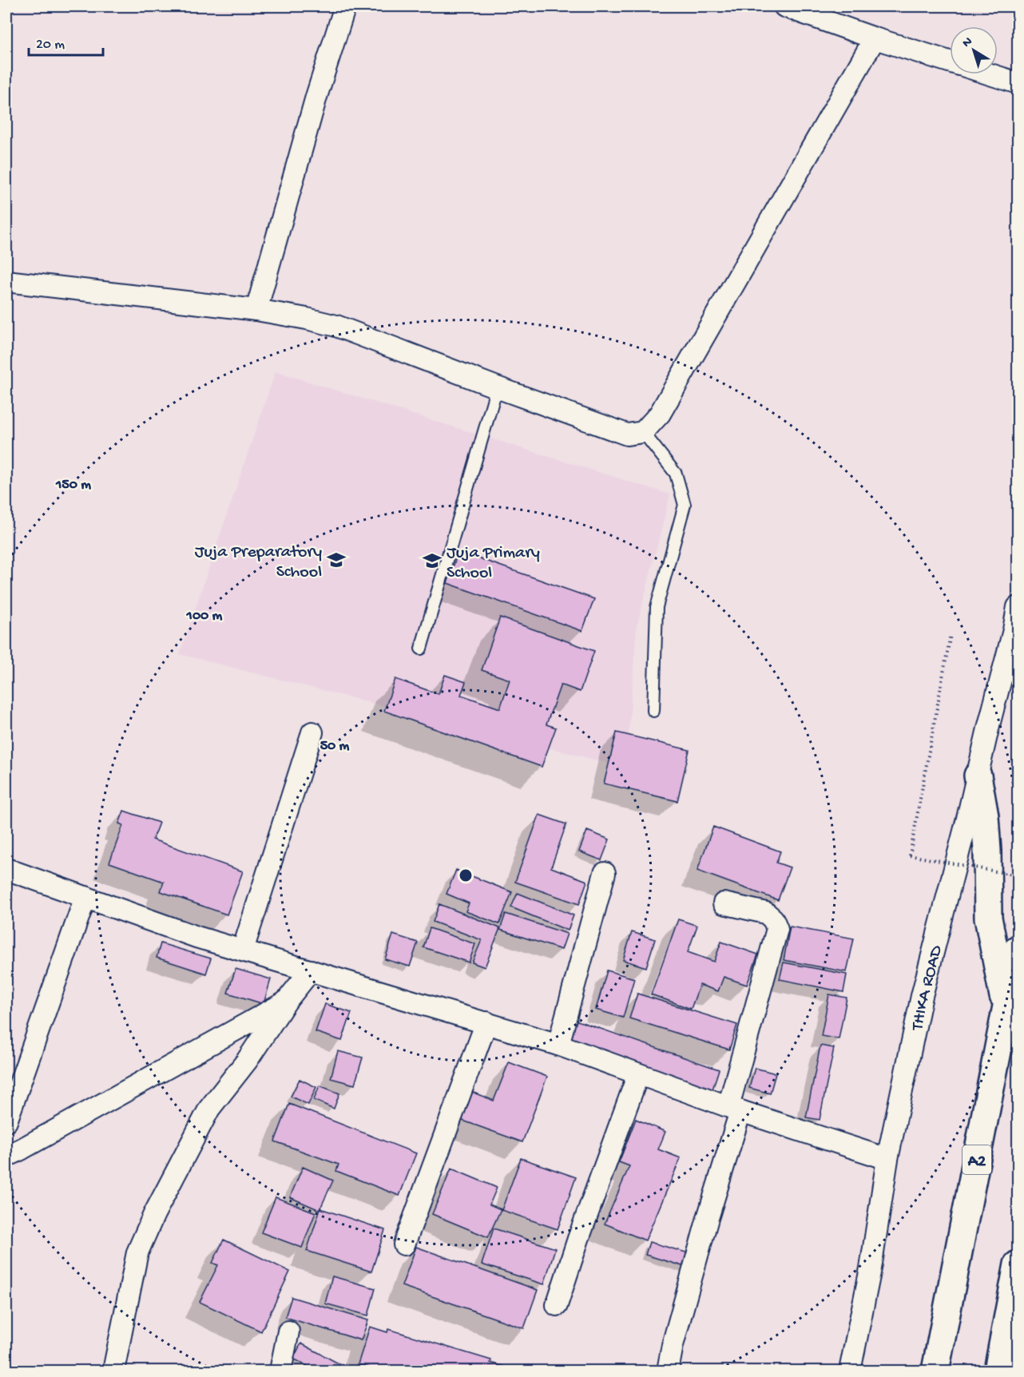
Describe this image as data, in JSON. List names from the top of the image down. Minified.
{"streets":{"highway":["A2"],"street":["THIKA ROAD"]},"places":{"school or university":["Juja Preparatory School","Juja Primary School"]},"scale_bar":"20 m","north":"top left","rings":["150 m","100 m","50 m"]}
